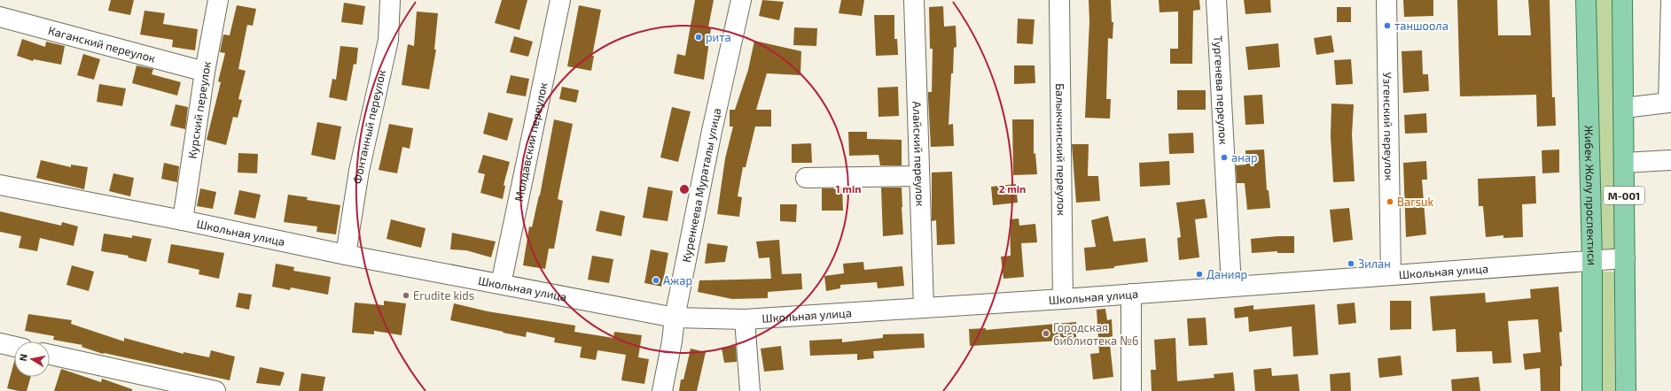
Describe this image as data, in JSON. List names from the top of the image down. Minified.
{"streets":{"main road":["Жибек Жолу проспектиси","М-001"],"street":["Каганский переулок","Тургенева переулок","Курский переулок","Узгенский переулок","Фонтанный переулок","Молдавский переулок","Балыкчинский переулок","Алайский переулок","Куренкеева Мураталы улица","Школьная улица"]},"crossings":[["Каганский переулок","Курский переулок"],["Тургенева переулок","Школьная улица"],["Курский переулок","Школьная улица"],["Узгенский переулок","Школьная улица"],["Фонтанный переулок","Школьная улица"],["Молдавский переулок","Школьная улица"],["Балыкчинский переулок","Школьная улица"],["Алайский переулок","Школьная улица"],["Куренкеева Мураталы улица","Школьная улица"],["Жибек Жолу проспектиси","Школьная улица"],["М-001","Школьная улица"]],"places":["таншоола","рита","анар","Barsuk","Зилан","Данияр","Ажар","Erudite kids","Городская библиотека №6"],"north":"left","rings":["1 min","2 min"]}
